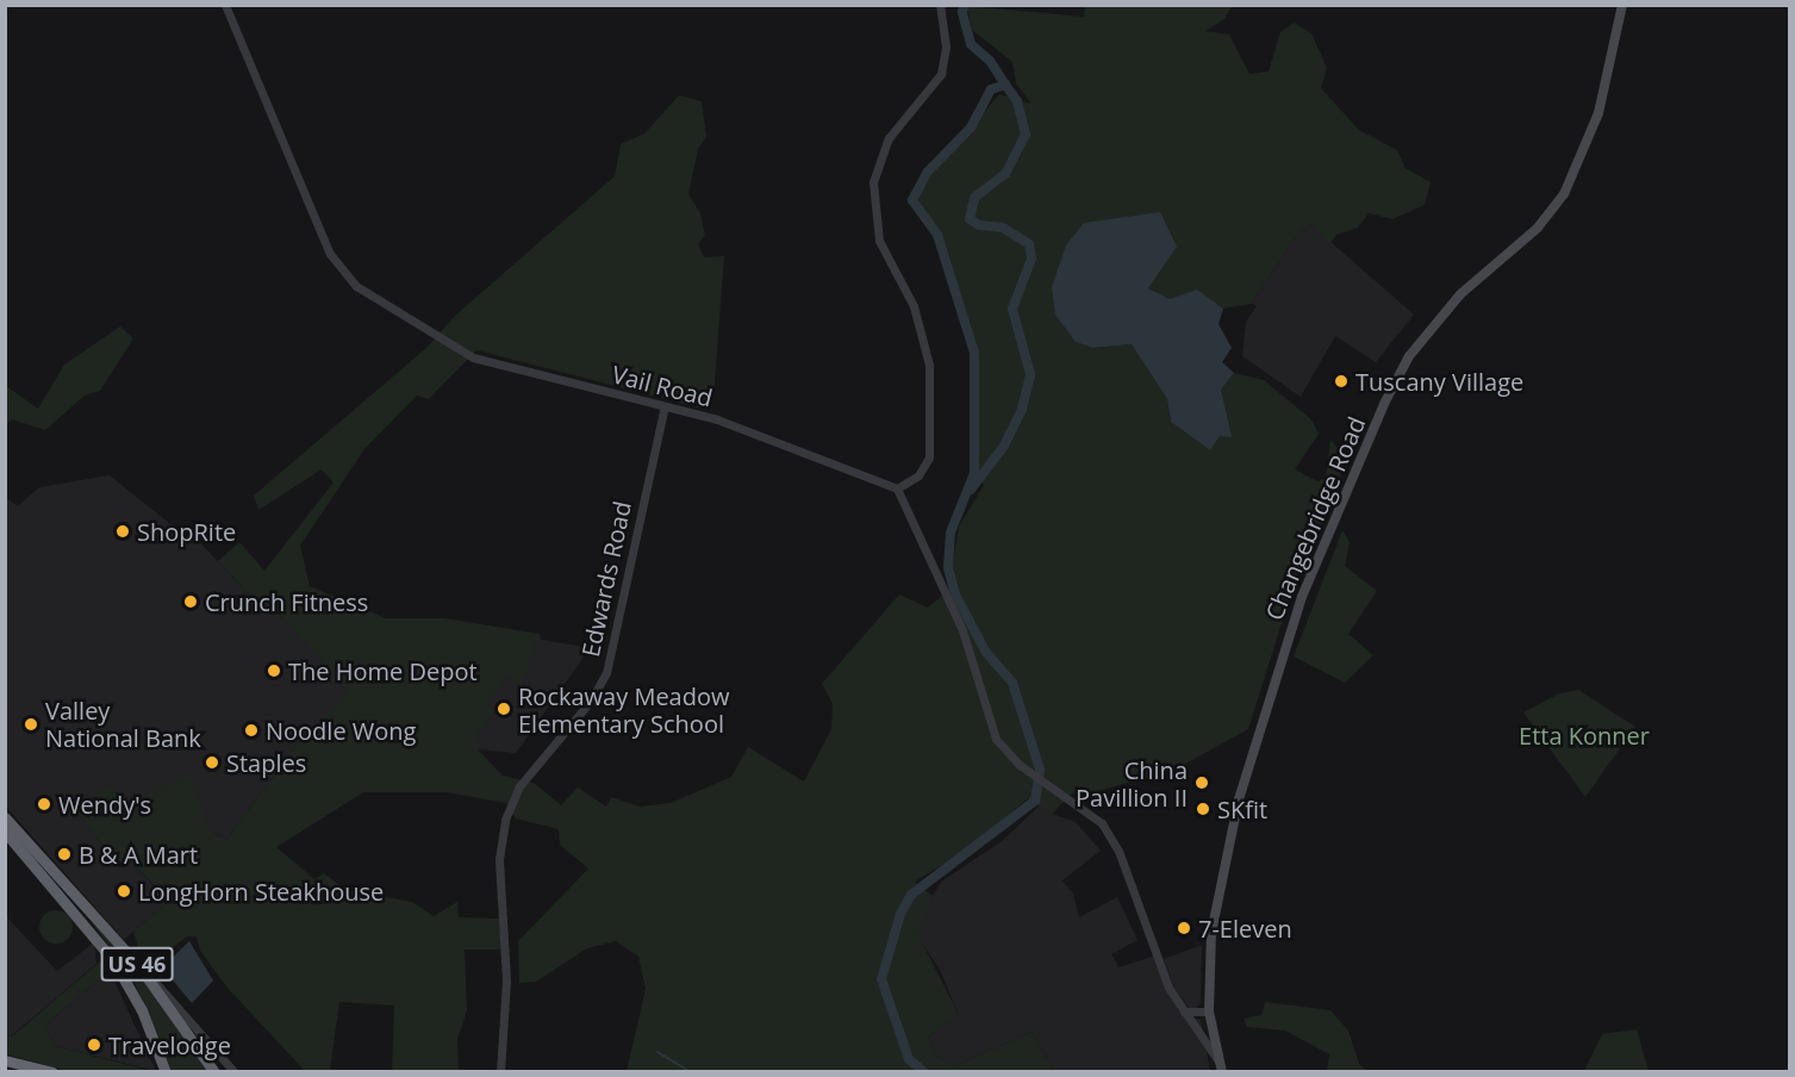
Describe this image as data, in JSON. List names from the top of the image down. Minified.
{"streets":{"highway":["US 46"],"main road":["Changebridge Road"],"street":["Vail Road","Edwards Road"]},"crossings":[["Vail Road","Edwards Road"]],"parks":["Etta Konner"],"places":["Tuscany Village","ShopRite","Crunch Fitness","The Home Depot","Rockaway Meadow Elementary School","Valley National Bank","Noodle Wong","Staples","China Pavillion II","Wendy's","SKfit","B & A Mart","LongHorn Steakhouse","7-Eleven","Travelodge"]}
